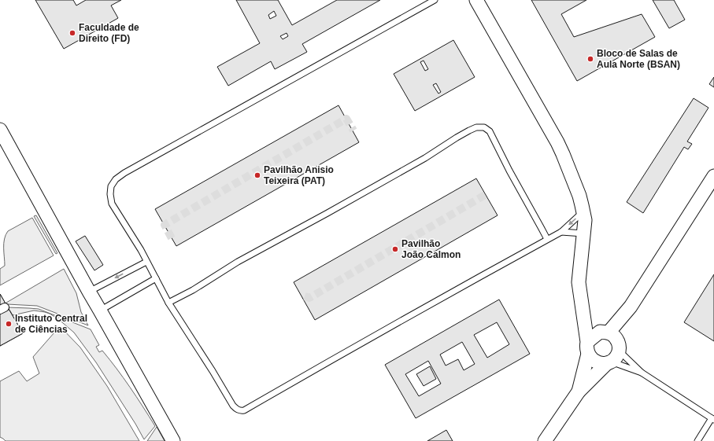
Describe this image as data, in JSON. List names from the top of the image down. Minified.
{"places":["Faculdade de Direito (FD)","Bloco de Salas de Aula Norte (BSAN)","Pavilhão Anisio Teixeira (PAT)","Pavilhão João Calmon","Instituto Central de Ciências"]}
